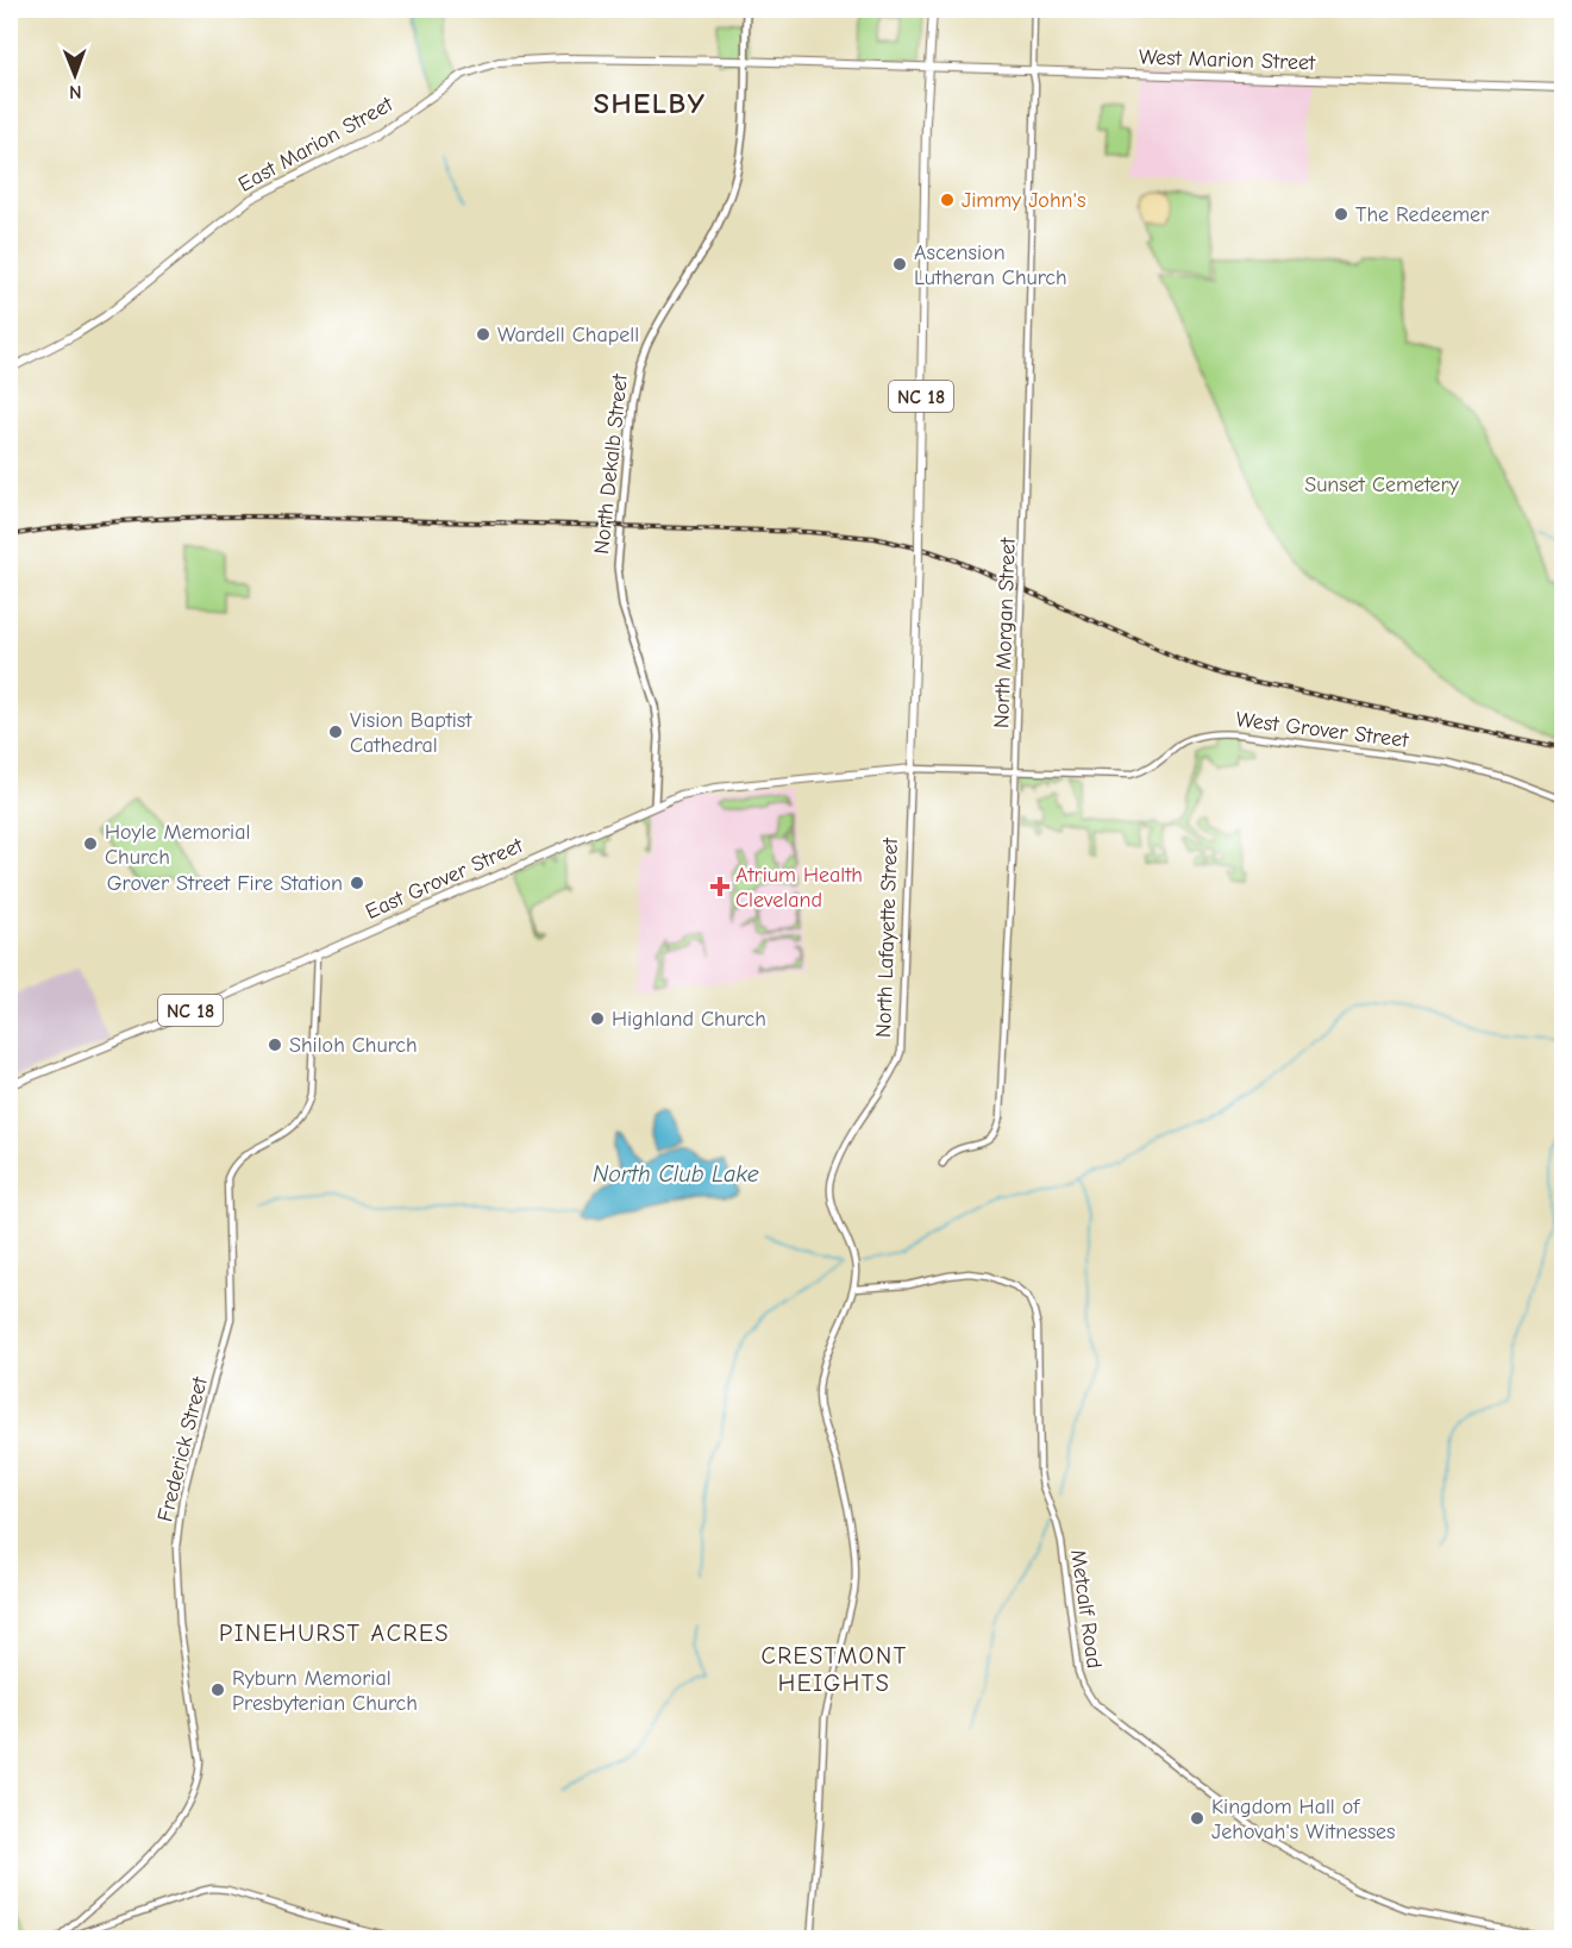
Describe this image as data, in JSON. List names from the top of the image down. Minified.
{"streets":{"main road":["West Marion Street","East Marion Street","NC 18","North Dekalb Street","East Grover Street","North Lafayette Street"],"street":["North Morgan Street","West Grover Street","Frederick Street","Metcalf Road"]},"crossings":[["West Marion Street","East Marion Street"],["West Marion Street","North Morgan Street"],["West Marion Street","North Lafayette Street"],["East Marion Street","North Dekalb Street"],["North Dekalb Street","East Grover Street"],["North Morgan Street","West Grover Street"],["West Grover Street","East Grover Street"],["West Grover Street","North Lafayette Street"],["East Grover Street","North Lafayette Street"],["East Grover Street","Frederick Street"],["North Lafayette Street","Metcalf Road"]],"districts":["SHELBY","PINEHURST ACRES","CRESTMONT HEIGHTS"],"water":["North Club Lake"],"parks":["Sunset Cemetery"],"places":{"other":["Jimmy John's","The Redeemer","Ascension Lutheran Church","Wardell Chapell","Vision Baptist Cathedral","Hoyle Memorial Church","Grover Street Fire Station","Highland Church","Shiloh Church","Ryburn Memorial Presbyterian Church","Kingdom Hall of Jehovah's Witnesses"],"health":["Atrium Health Cleveland"]},"north":"bottom"}
